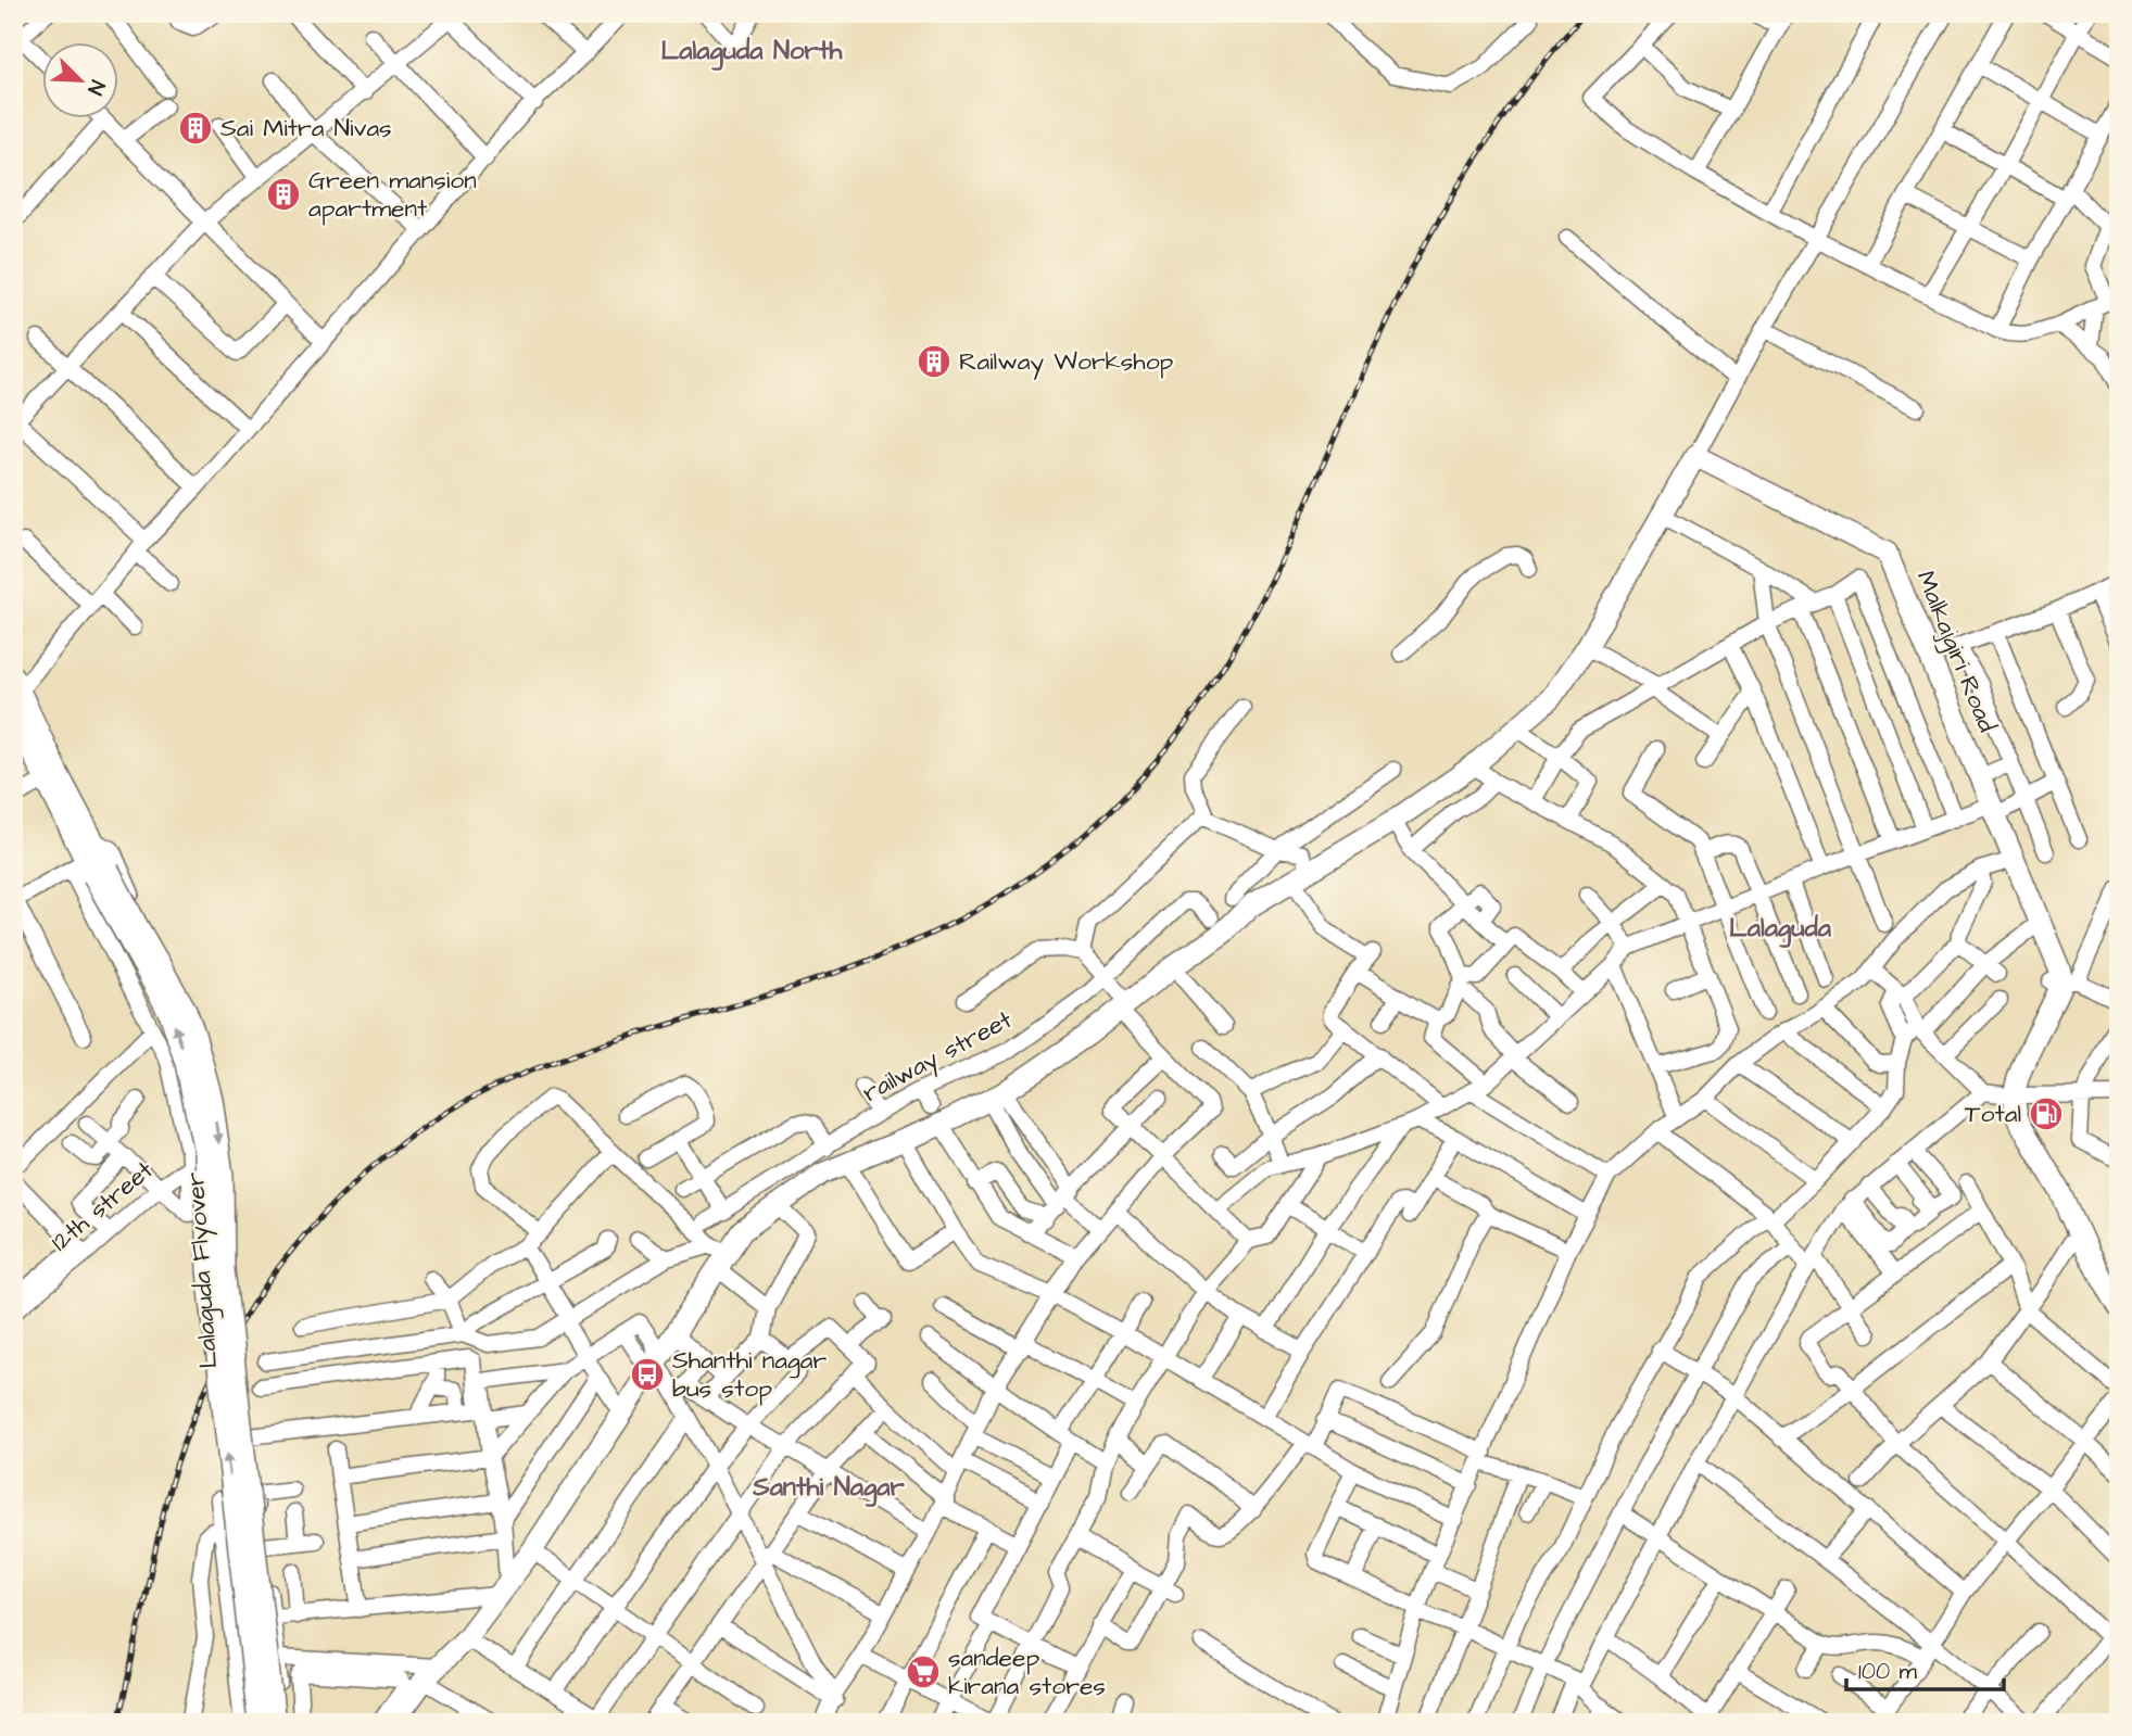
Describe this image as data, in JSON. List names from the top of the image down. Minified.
{"streets":{"main road":["Malkajgiri Road","Lalaguda Flyover"],"street":["railway street","12th street"]},"districts":["Lalaguda North","Lalaguda","Santhi Nagar"],"places":{"building":["Sai Mitra Nivas","Green mansion apartment","Railway Workshop"],"fuel station":["Total"],"bus stop":["Shanthi nagar bus stop"],"supermarket":["sandeep kirana stores"]},"scale_bar":"100 m","north":"bottom right"}
